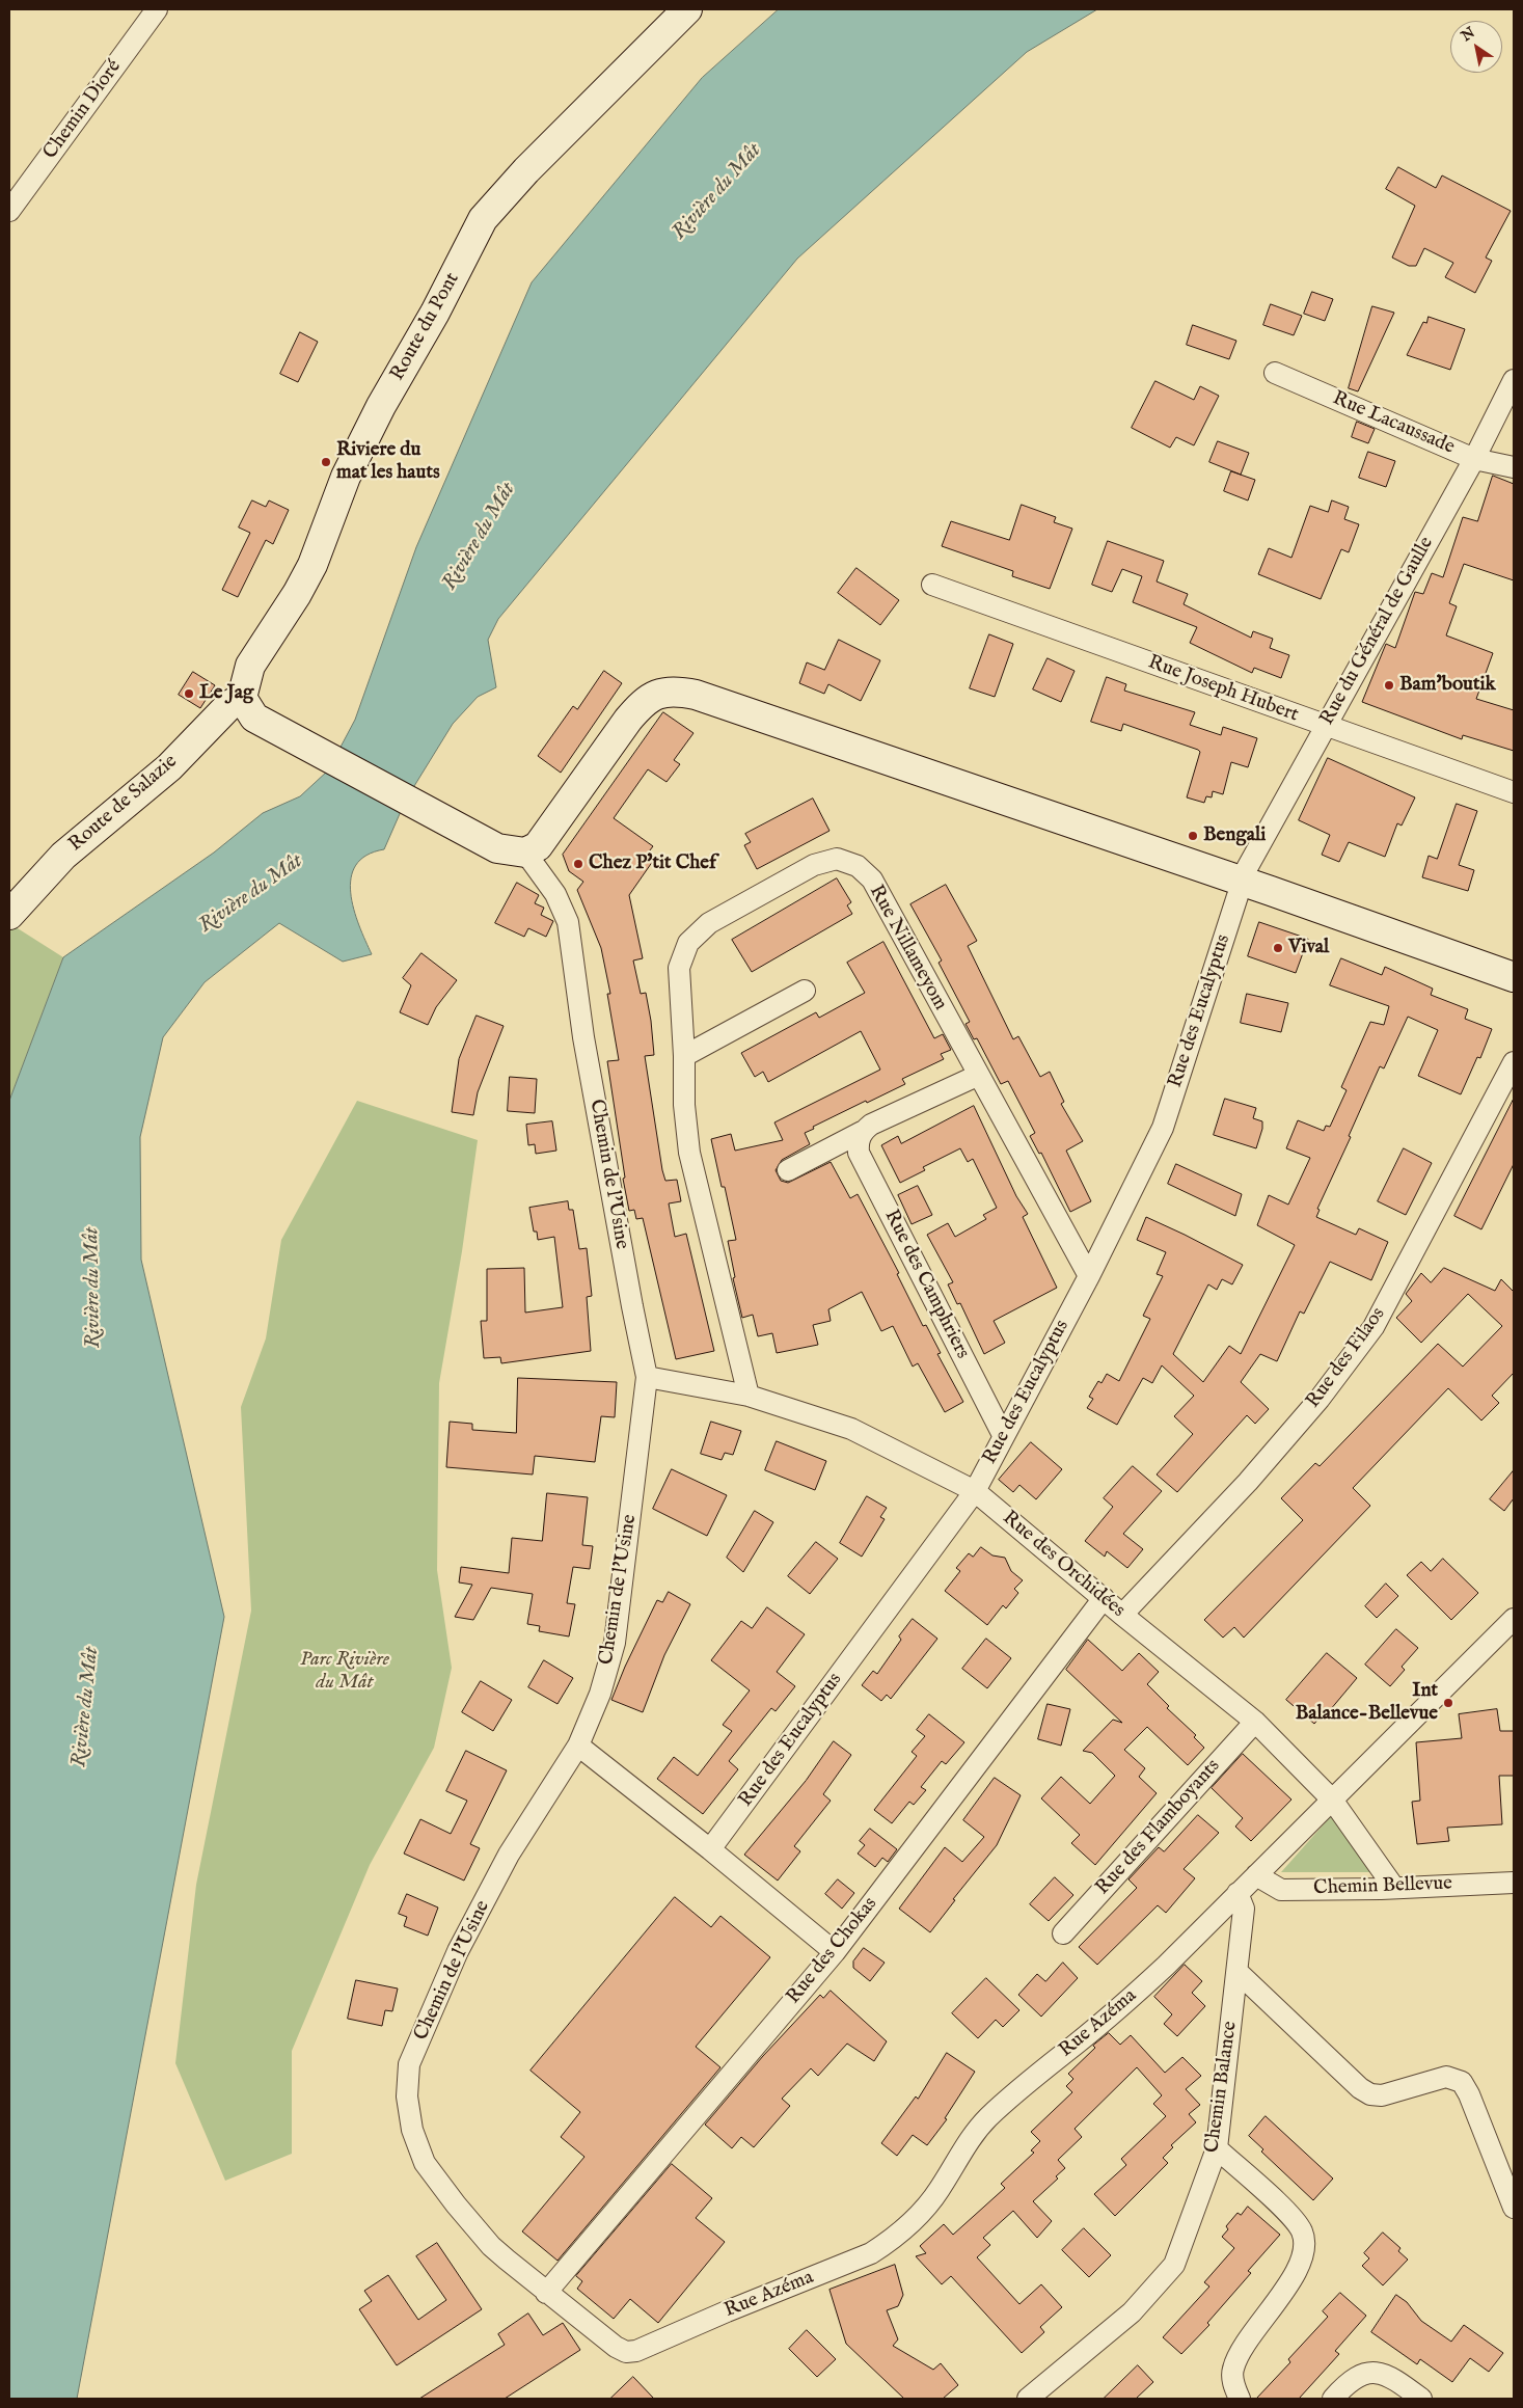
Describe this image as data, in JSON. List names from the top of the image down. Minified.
{"streets":{"main road":["Route du Pont","Route de Salazie"],"street":["Chemin Dioré","Rue Lacaussade","Rue du Général de Gaulle","Rue Joseph Hubert","Rue Nillameyom","Rue des Eucalyptus","Chemin de l'Usine","Rue des Camphriers","Rue des Filaos","Rue des Orchidées","Rue des Flamboyants","Chemin Bellevue","Rue des Chokas","Rue Azéma","Chemin Balance"]},"crossings":[["Route du Pont","Route de Salazie"],["Rue Lacaussade","Rue du Général de Gaulle"],["Rue du Général de Gaulle","Rue Joseph Hubert"],["Rue du Général de Gaulle","Rue des Eucalyptus"],["Rue Nillameyom","Rue des Eucalyptus"],["Rue Nillameyom","Rue des Orchidées"],["Rue des Eucalyptus","Rue des Camphriers"],["Rue des Eucalyptus","Rue des Orchidées"],["Chemin de l'Usine","Rue des Orchidées"],["Chemin de l'Usine","Rue des Chokas"],["Chemin de l'Usine","Rue Azéma"],["Rue des Filaos","Rue des Orchidées"],["Rue des Orchidées","Rue des Flamboyants"],["Rue des Orchidées","Chemin Bellevue"],["Rue des Orchidées","Rue des Chokas"],["Rue des Orchidées","Rue Azéma"],["Chemin Bellevue","Rue Azéma"],["Rue Azéma","Chemin Balance"]],"water":["Rivière du Mât"],"parks":["Parc Rivière du Mât"],"places":["Riviere du mat les hauts","Bam'boutik","Le Jag","Bengali","Chez P'tit Chef","Vival","Int Balance-Bellevue"],"north":"top left"}
